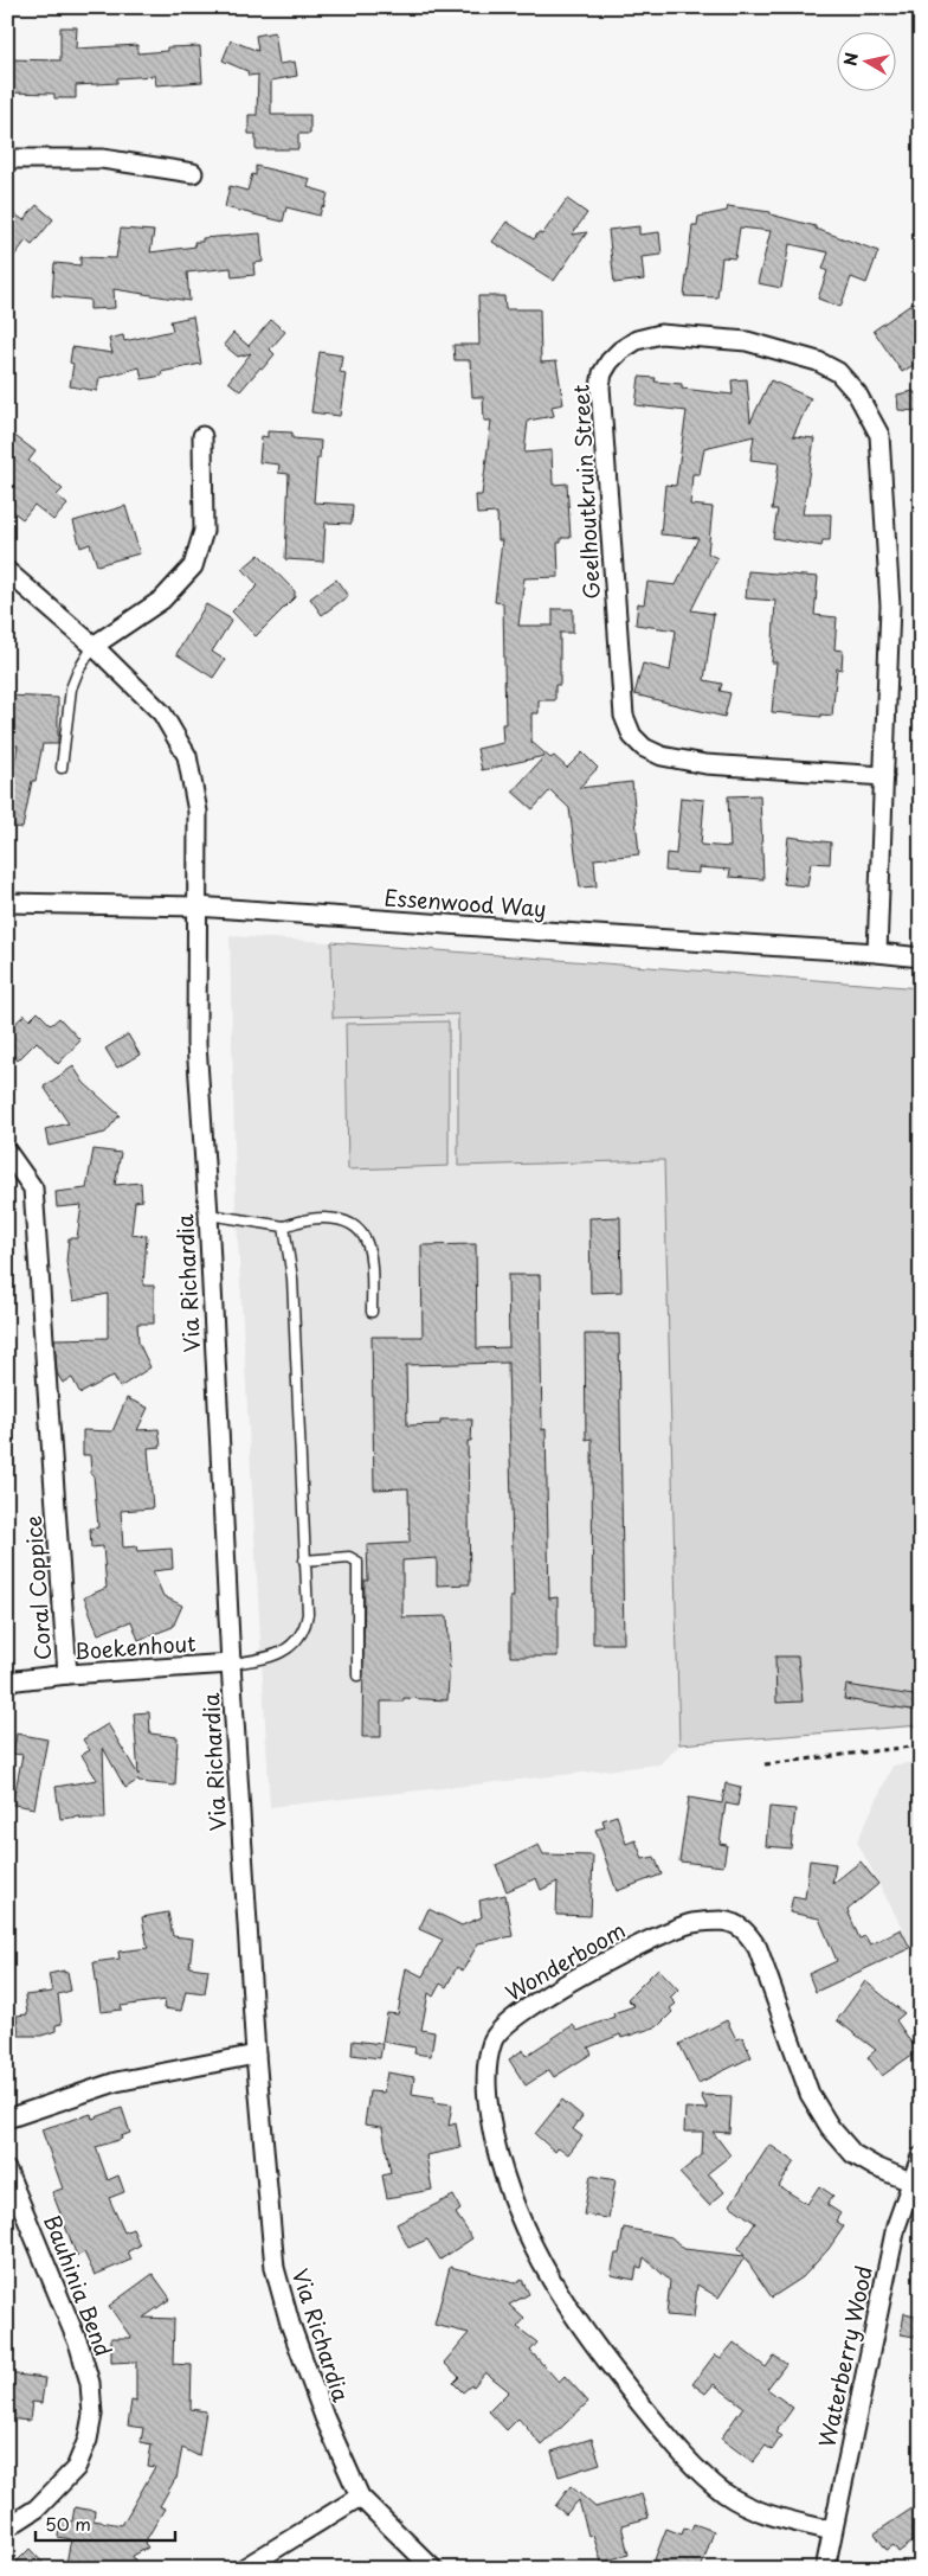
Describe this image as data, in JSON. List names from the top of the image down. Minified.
{"streets":{"street":["Geelhoutkruin Street","Essenwood Way","Via Richardia","Coral Coppice","Boekenhout","Wonderboom","Bauhinia Bend","Waterberry Wood"]},"crossings":[["Geelhoutkruin Street","Essenwood Way"],["Essenwood Way","Via Richardia"],["Via Richardia","Boekenhout"],["Coral Coppice","Boekenhout"],["Wonderboom","Waterberry Wood"]],"scale_bar":"50 m","north":"left"}
